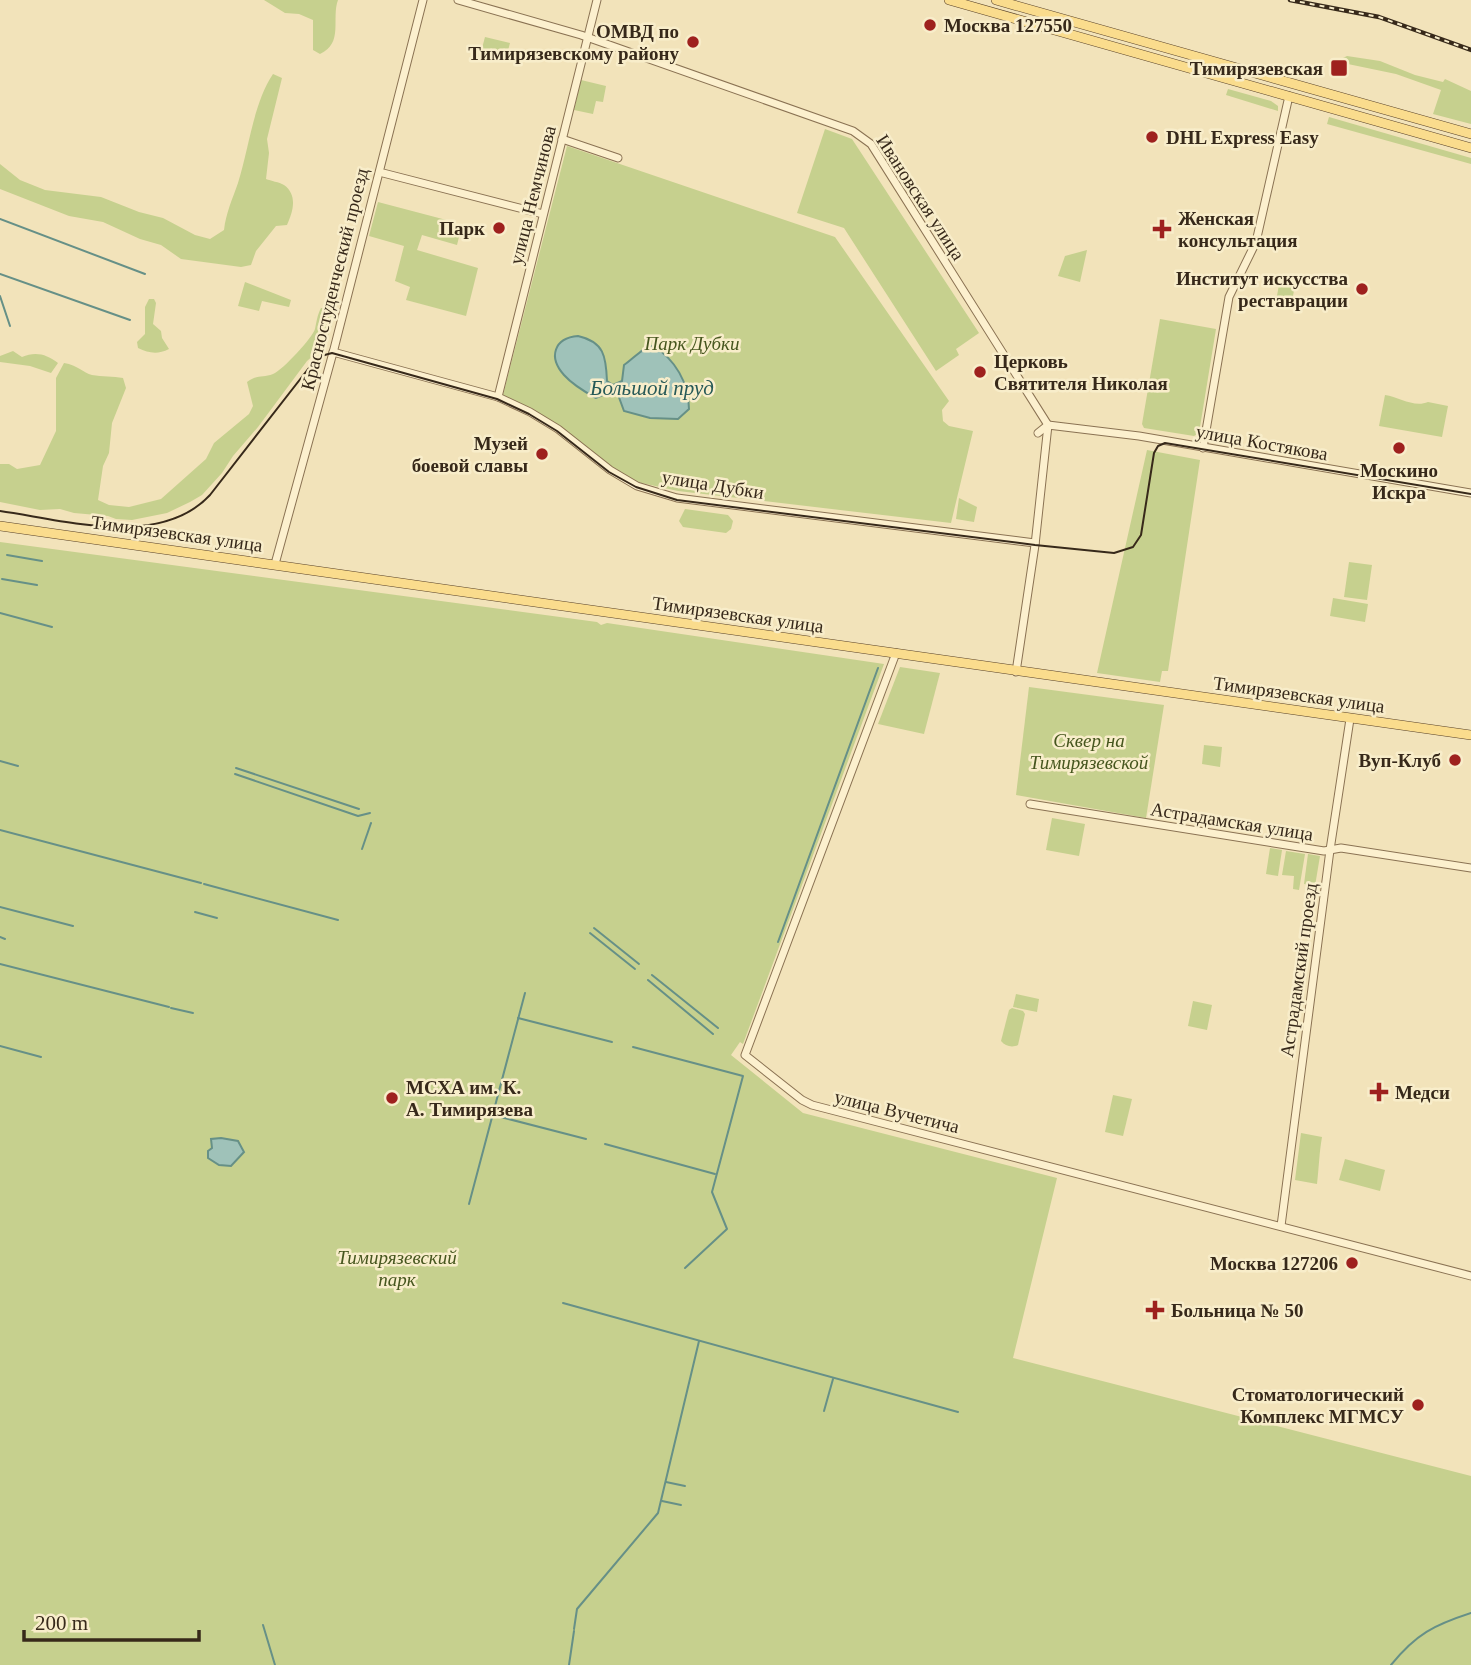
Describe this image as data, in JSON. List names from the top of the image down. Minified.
{"streets":{"main road":["Тимирязевская улица"],"street":["улица Немчинова","Ивановская улица","Красностуденческий проезд","улица Костякова","улица Дубки","Астрадамская улица","Астрадамский проезд","улица Вучетича"]},"crossings":[["улица Немчинова","Ивановская улица"],["улица Немчинова","улица Дубки"],["Ивановская улица","улица Костякова"],["Красностуденческий проезд","улица Дубки"],["Красностуденческий проезд","Тимирязевская улица"],["Тимирязевская улица","Астрадамский проезд"],["Тимирязевская улица","улица Вучетича"],["Астрадамская улица","Астрадамский проезд"],["Астрадамский проезд","улица Вучетича"]],"water":["Большой пруд"],"parks":["Парк Дубки","Сквер на Тимирязевской","Тимирязевский парк"],"places":{"other":["Москва 127550","ОМВД по Тимирязевскому району","DHL Express Easy","Парк","Институт искусства реставрации","Церковь Святителя Николая","Москино Искра","Музей боевой славы","Вуп-Клуб","МСХА им. К. А. Тимирязева","Москва 127206","Стоматологический Комплекс МГМСУ"],"transit":["Тимирязевская"],"health":["Женская консультация","Медси","Больница № 50"]},"scale_bar":"200 m"}
